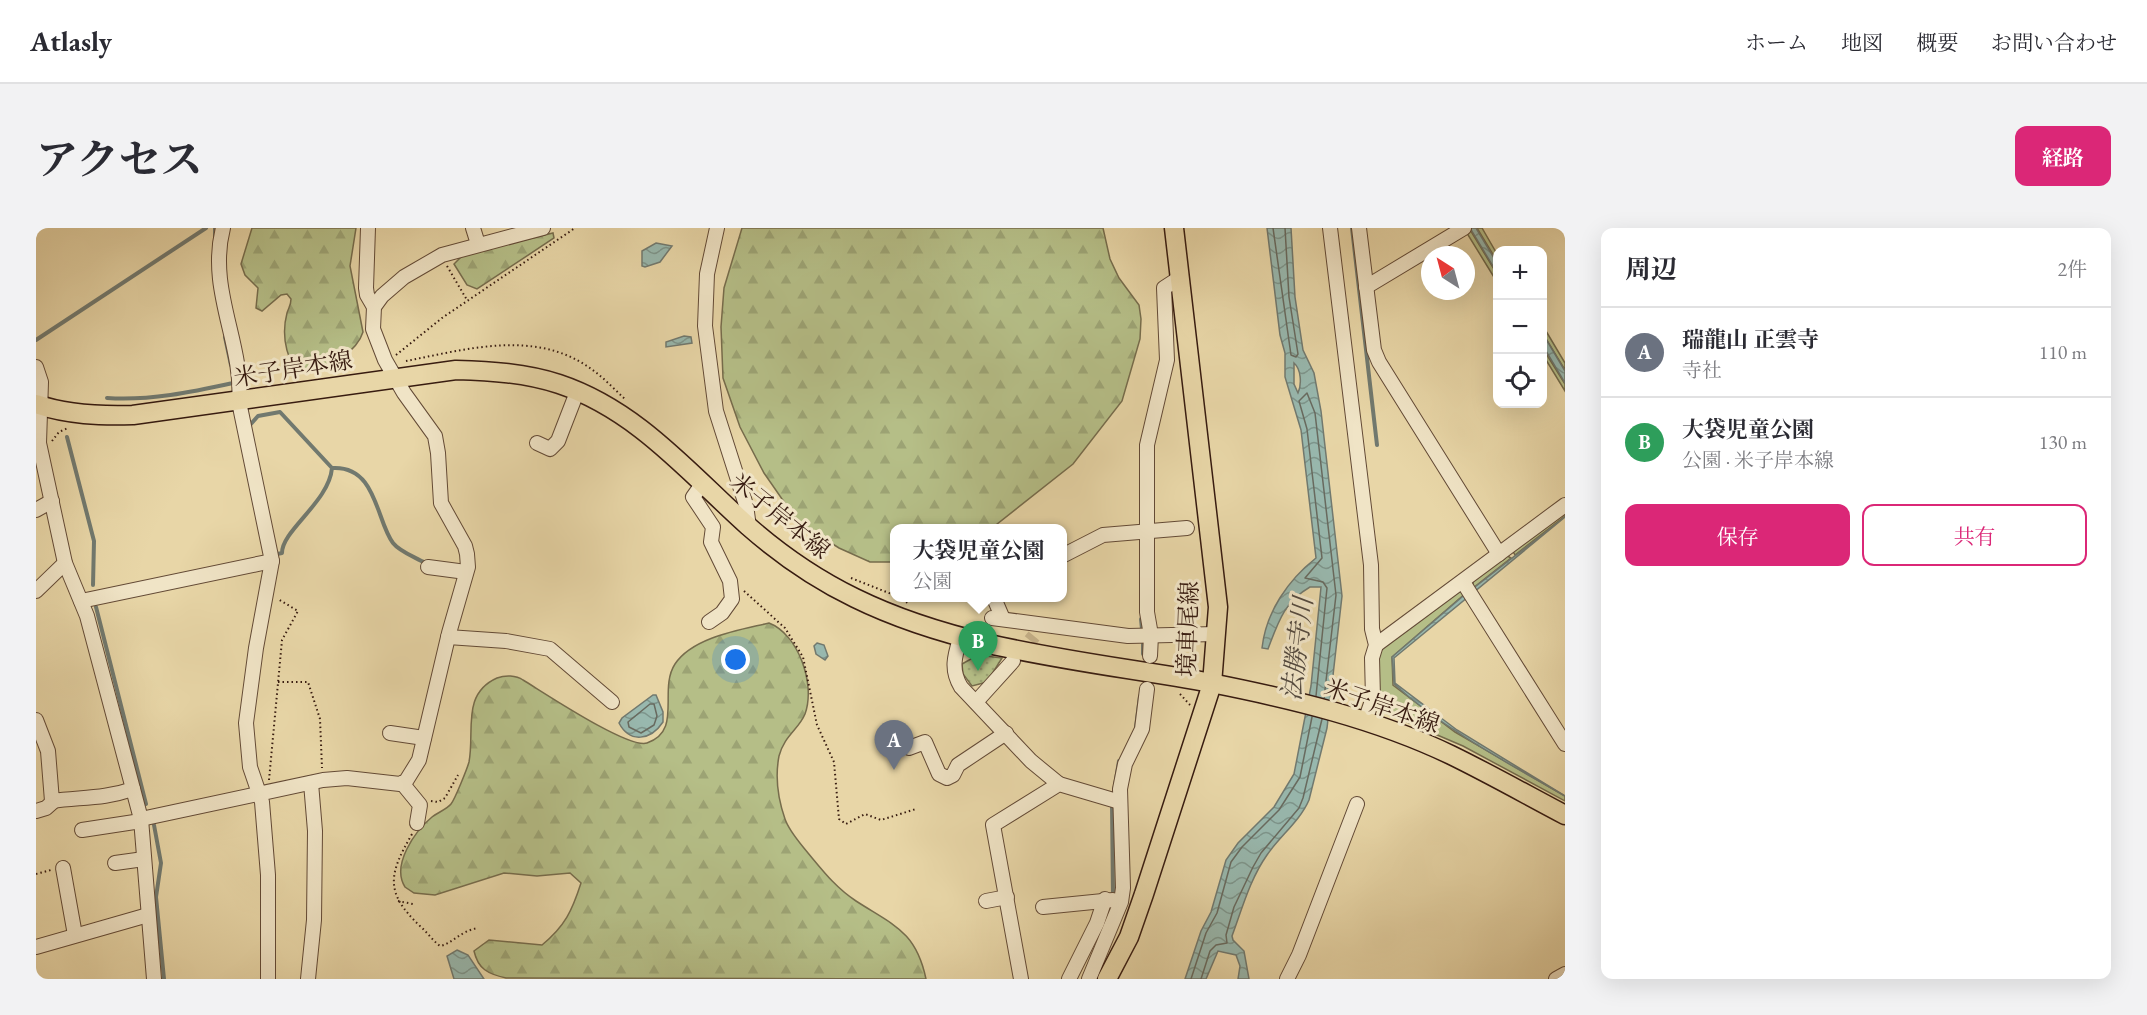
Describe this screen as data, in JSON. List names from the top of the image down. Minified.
{"streets":{"main road":["米子岸本線","境車尾線"]},"crossings":[["米子岸本線","境車尾線"]],"water":["法勝寺川"],"north":"top left","page":{"header":"Atlasly","nav":["ホーム","地図","概要","お問い合わせ"],"title":"アクセス","buttons":["経路",["保存","共有"]],"heading":["周辺","2件"],"map_buttons":["+","−"],"list":[{"mark":"A","name":"瑞龍山 正雲寺","note":"寺社","value":"110 m"},{"mark":"B","name":"大袋児童公園","note":"公園 · 米子岸本線","value":"130 m"}],"popup":["大袋児童公園","公園"],"pins":["B","A"]}}
